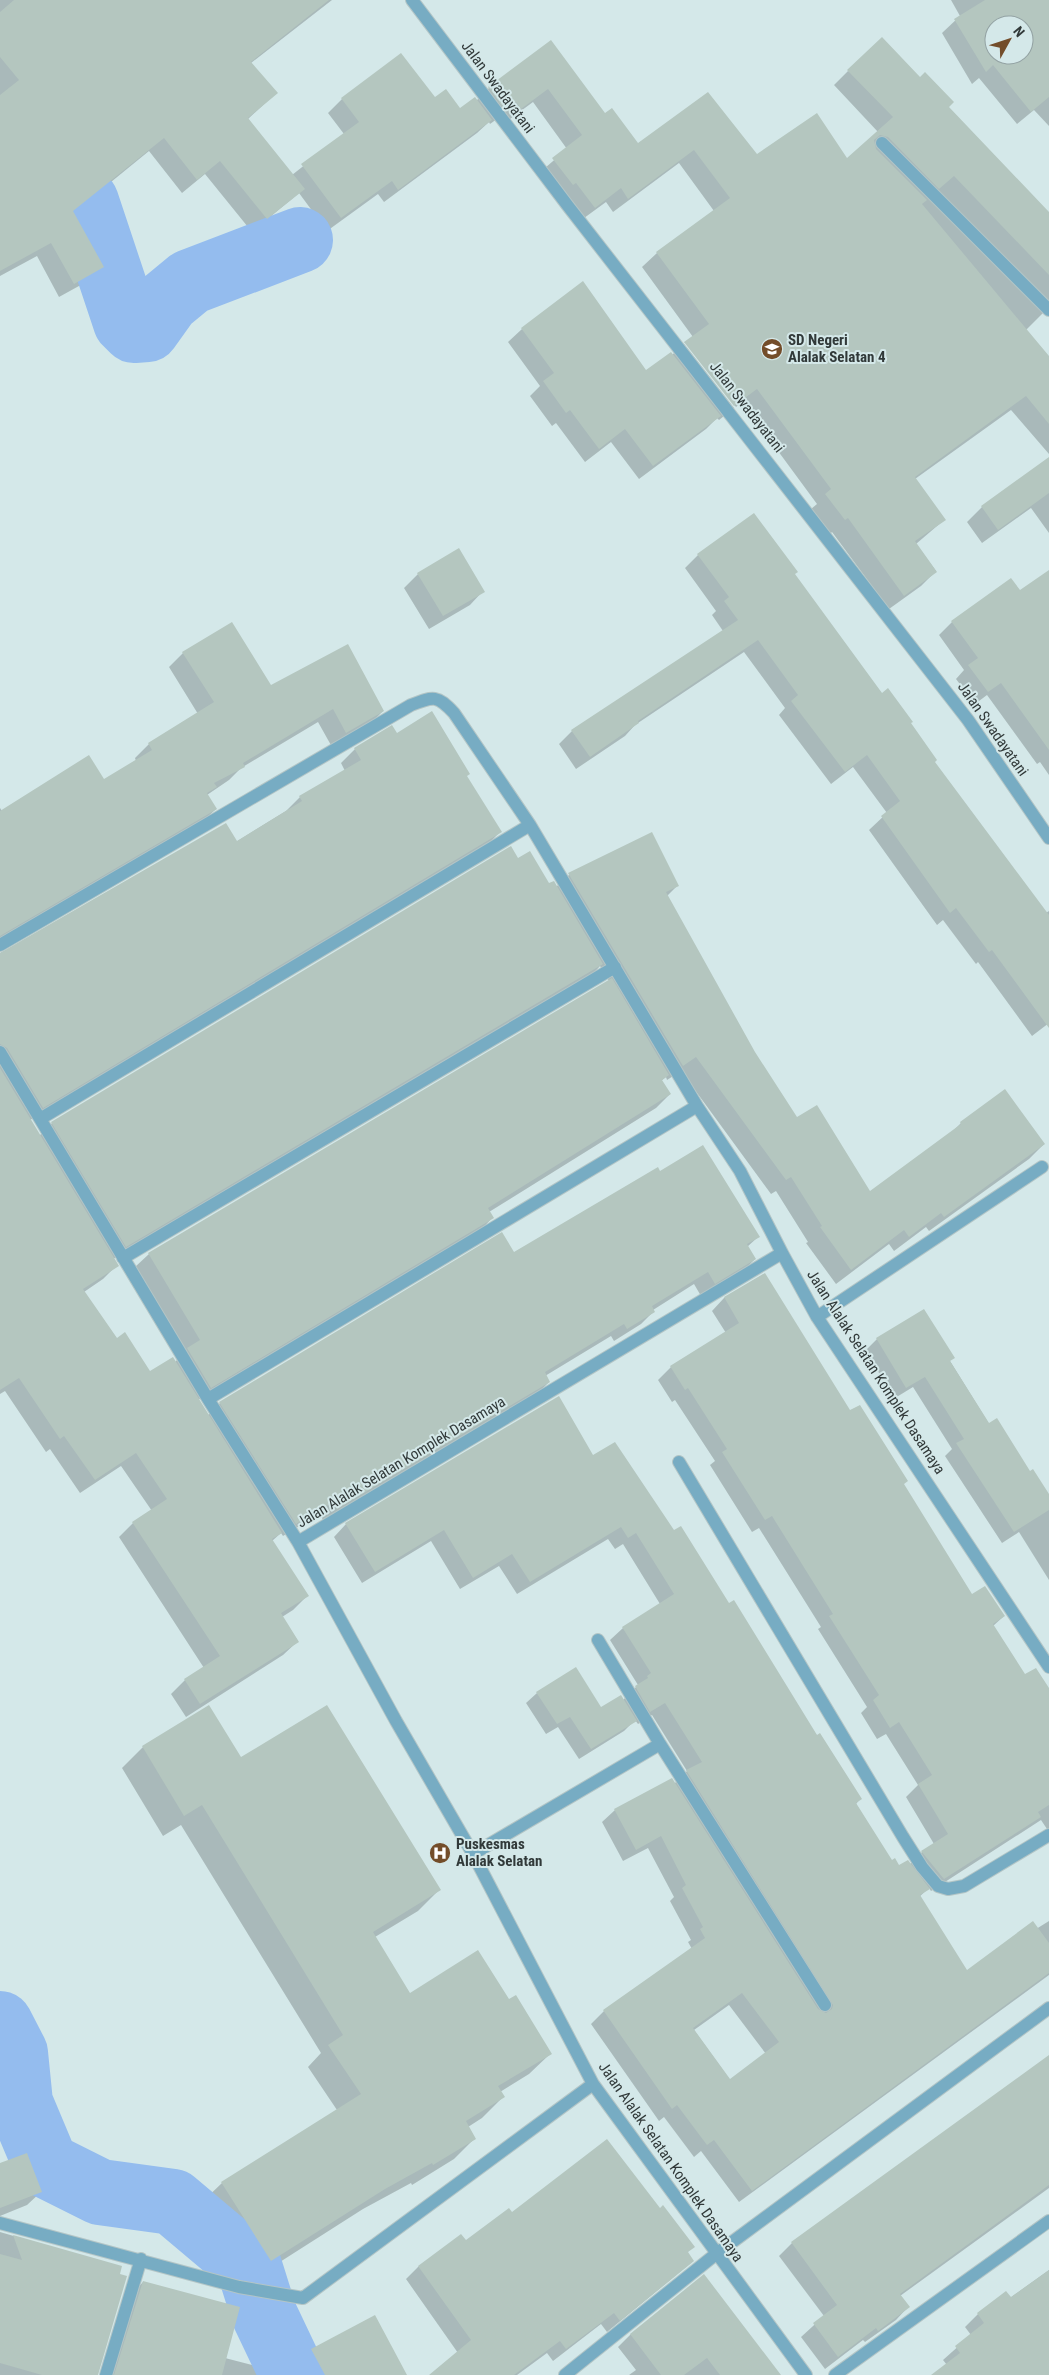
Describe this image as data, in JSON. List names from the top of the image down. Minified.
{"streets":{"street":["Jalan Swadayatani","Jalan Alalak Selatan Komplek Dasamaya"]},"places":{"school or university":["SD Negeri Alalak Selatan 4"],"hospital":["Puskesmas Alalak Selatan"]},"north":"top right"}
